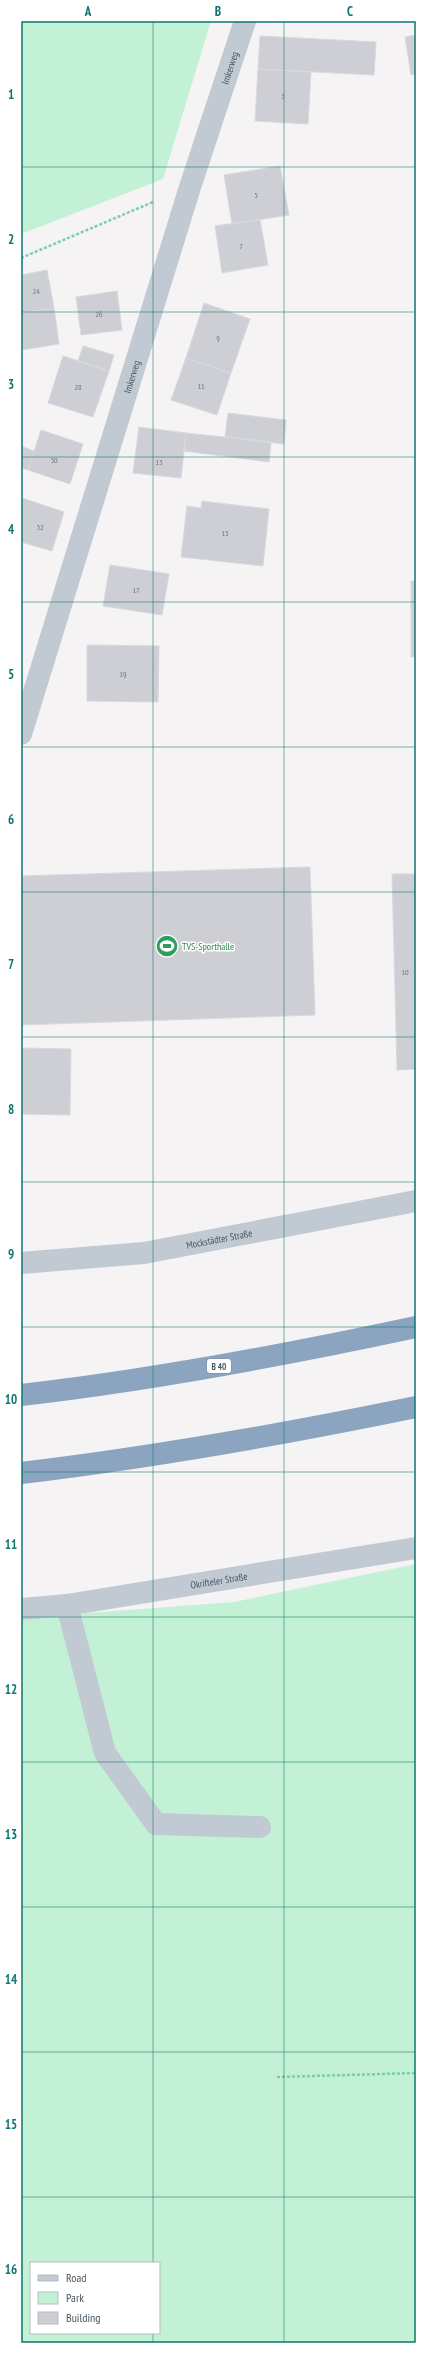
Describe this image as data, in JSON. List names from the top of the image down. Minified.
{"streets":{"highway":["B 40"],"street":["Imkerweg","Mockstädter Straße","Okrifteler Straße"]},"places":{"sports":["TVS-Sporthalle"]},"house_numbers":["3","5","7","24","26","9","11","28","30","13","32","15","17","19","10"],"legend":["Road","Park","Building"],"grid":{"columns":["A","B","C"],"rows":["1","2","3","4","5","6","7","8","9","10","11","12","13","14","15","16"]}}
